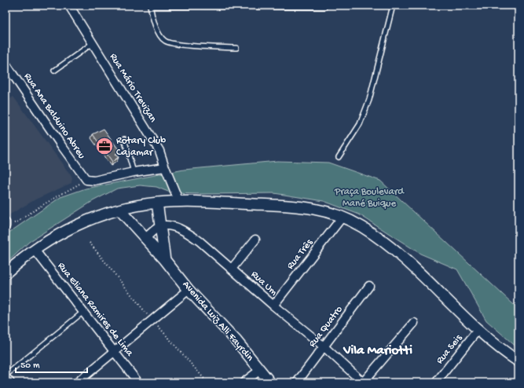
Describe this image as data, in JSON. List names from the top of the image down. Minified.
{"streets":{"street":["Rua Mário Trevizan","Rua Ana Balduino Abreu","Rua Três","Rua Um","Rua Eliana Ramires de Lima","Avenida Luiz Alli Fayrdin","Rua Quatro","Rua Seis"]},"crossings":[["Rua Três","Rua Um"],["Rua Um","Rua Quatro"]],"districts":["Vila Mariotti"],"parks":["Praça Boulevard Mané Buique"],"places":{"office":["Rotary Club Cajamar"]},"scale_bar":"50 m"}
